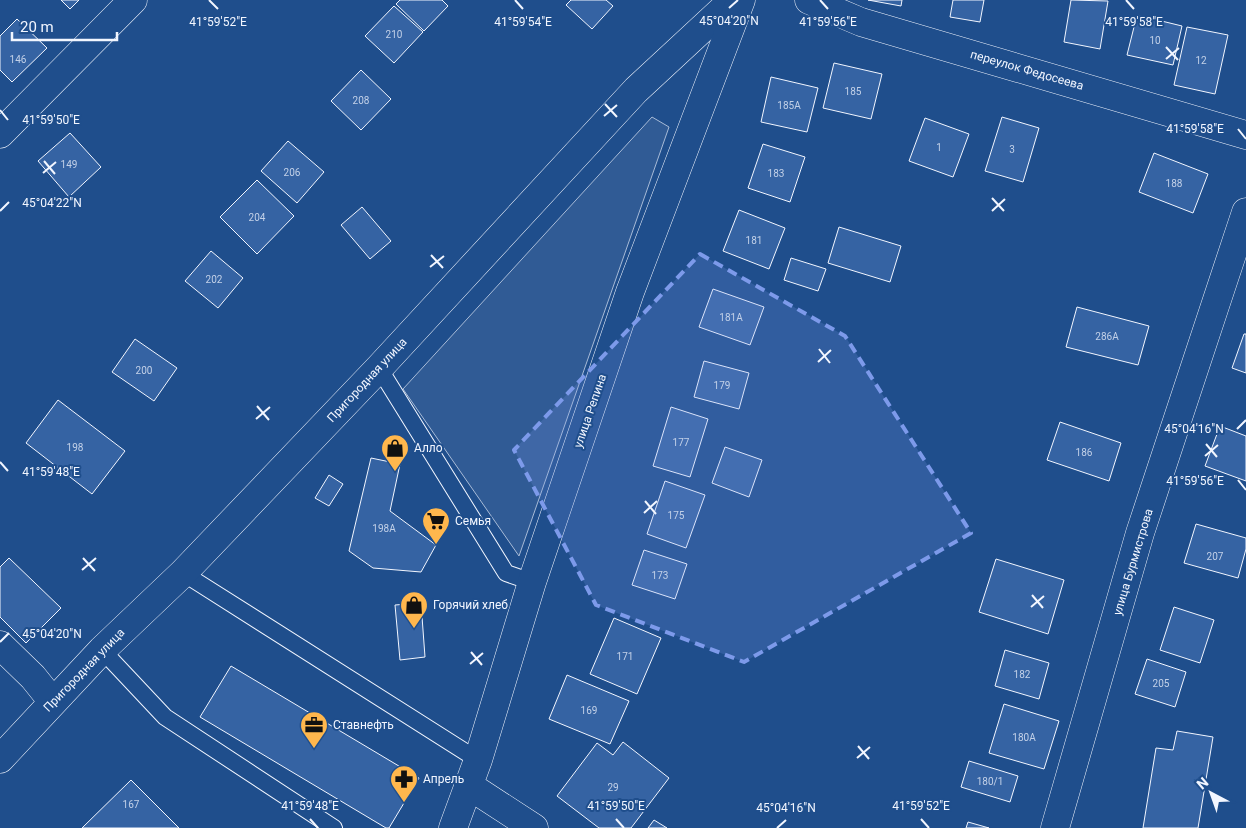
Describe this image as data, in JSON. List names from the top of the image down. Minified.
{"streets":{"street":["переулок Федосеева","Пригородная улица","улица Репина","улица Бурмистрова"]},"places":{"shop":["Алло","Горячий хлеб"],"supermarket":["Семья"],"office":["Ставнефть"],"pharmacy":["Апрель"]},"house_numbers":["210","10","146","12","185","208","185А","1","3","149","206","183","188","204","181","202","181А","286А","200","179","177","198","186","175","198А","207","173","171","182","205","169","180А","180/1","29","167"],"scale_bar":"20 m","north":"top left","coordinates":["45°04'20\"N","41°59'52\"E","41°59'54\"E","41°59'56\"E","41°59'58\"E","41°59'50\"E","45°04'22\"N","45°04'16\"N","41°59'48\"E"]}
